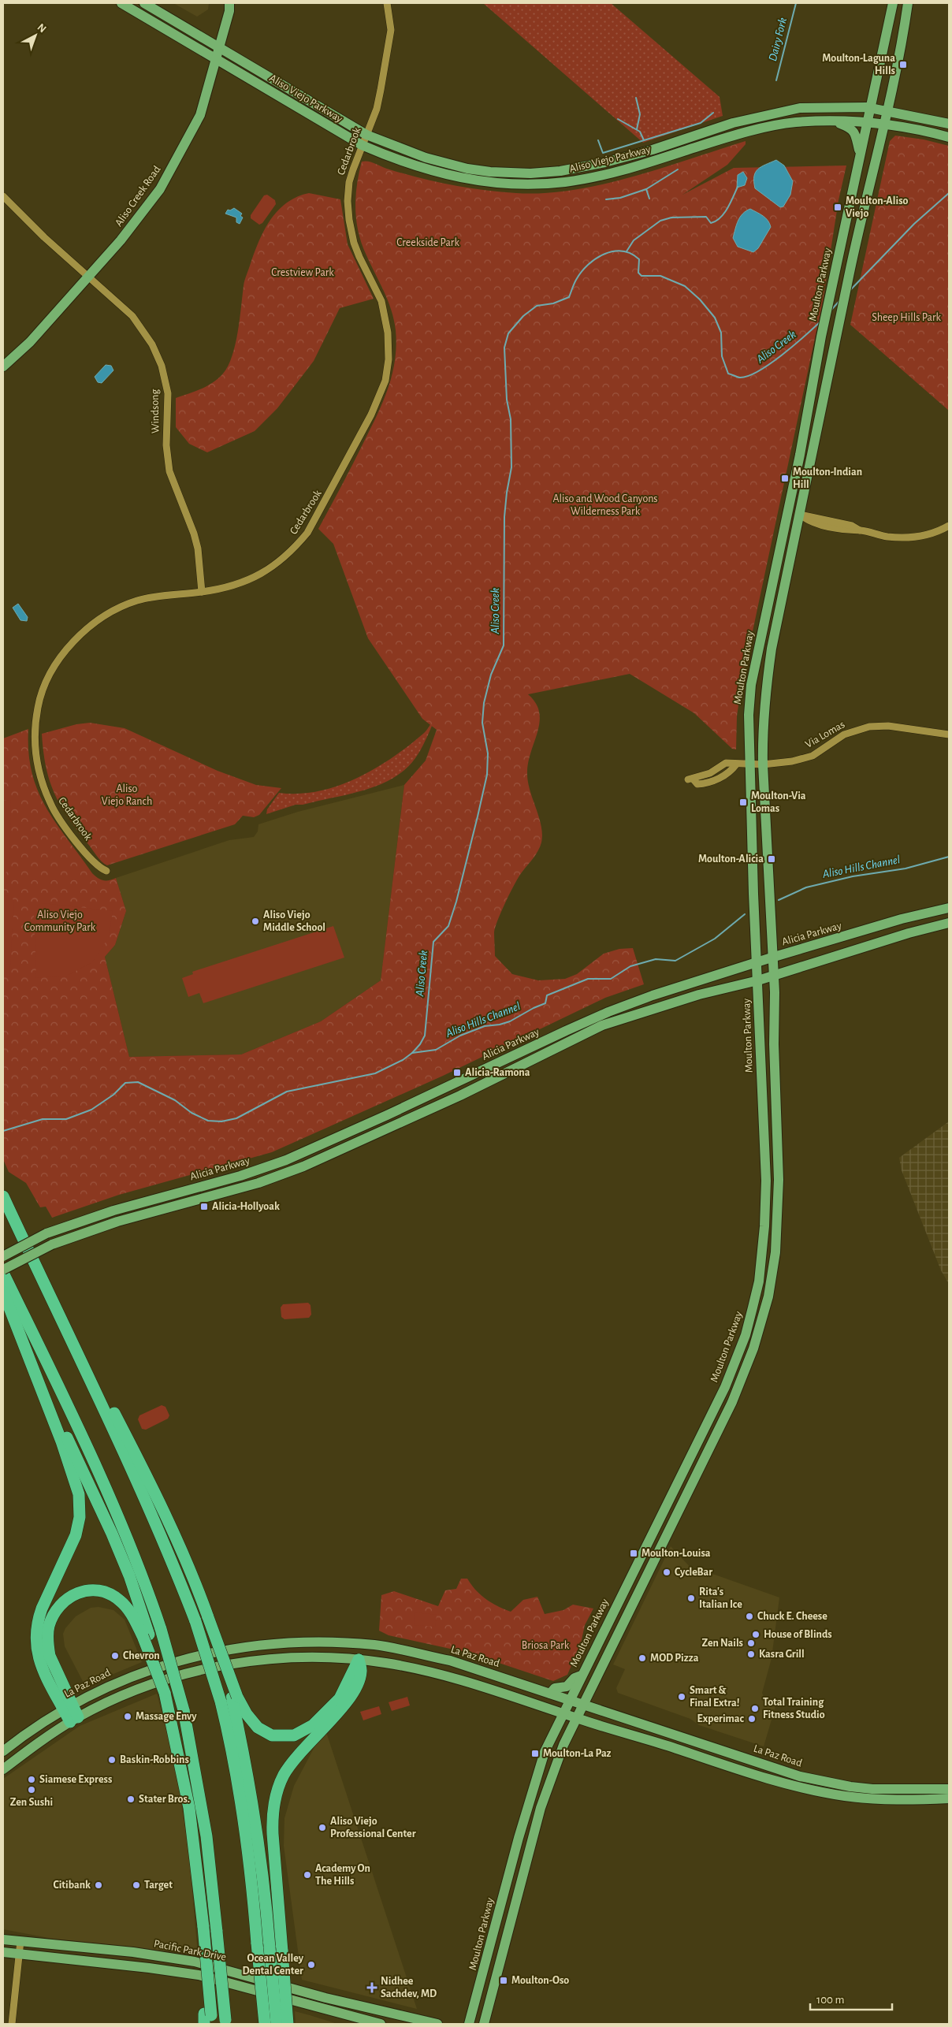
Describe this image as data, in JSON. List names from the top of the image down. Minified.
{"streets":{"main road":["Aliso Viejo Parkway","Aliso Creek Road","Moulton Parkway","Alicia Parkway","La Paz Road","Pacific Park Drive"],"street":["Cedarbrook","Windsong","Via Lomas"]},"crossings":[["Aliso Viejo Parkway","Cedarbrook"],["Aliso Viejo Parkway","Aliso Creek Road"],["Aliso Viejo Parkway","Moulton Parkway"],["Cedarbrook","Windsong"],["Aliso Creek Road","Windsong"],["Moulton Parkway","Via Lomas"],["Moulton Parkway","Alicia Parkway"],["Moulton Parkway","La Paz Road"]],"water":["Dairy Fork","Aliso Creek","Aliso Hills Channel"],"parks":["Creekside Park","Crestview Park","Sheep Hills Park","Aliso and Wood Canyons Wilderness Park","Aliso Viejo Ranch","Aliso Viejo Community Park","Briosa Park"],"places":{"transit":["Moulton-Laguna Hills","Moulton-Aliso Viejo","Moulton-Indian Hill","Moulton-Via Lomas","Moulton-Alicia","Alicia-Ramona","Alicia-Hollyoak","Moulton-Louisa","Moulton-La Paz","Moulton-Oso"],"other":["Aliso Viejo Middle School","CycleBar","Rita's Italian Ice","Chuck E. Cheese","House of Blinds","Zen Nails","Kasra Grill","Chevron","MOD Pizza","Smart & Final Extra!","Total Training Fitness Studio","Massage Envy","Experimac","Baskin-Robbins","Siamese Express","Zen Sushi","Stater Bros.","Aliso Viejo Professional Center","Academy On The Hills","Citibank","Target","Ocean Valley Dental Center"],"health":["Nidhee Sachdev, MD"]},"scale_bar":"100 m","north":"top right"}
